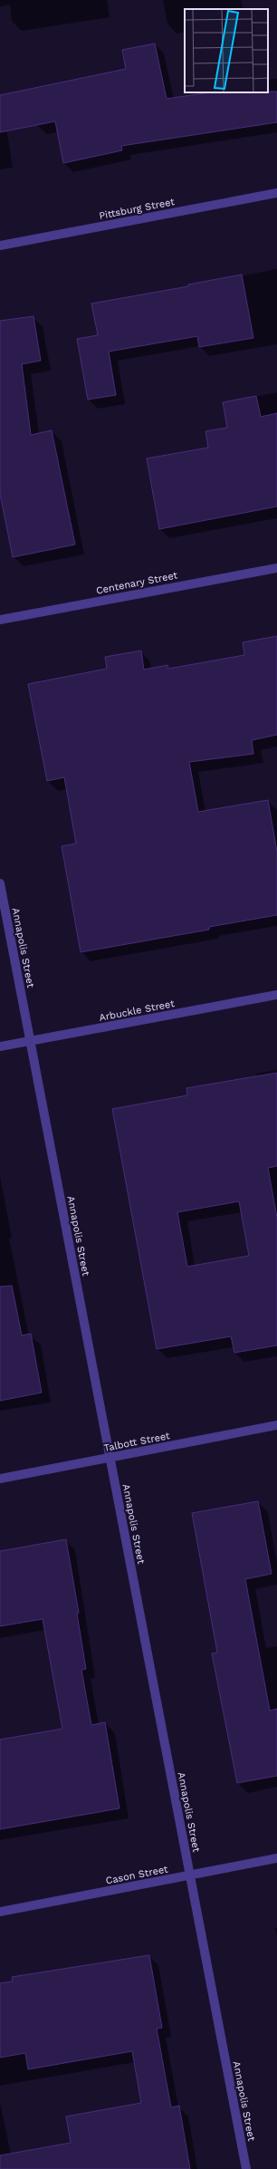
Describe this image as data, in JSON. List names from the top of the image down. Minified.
{"streets":{"street":["Pittsburg Street","Centenary Street","Annapolis Street","Arbuckle Street","Talbott Street","Cason Street"]},"crossings":[["Annapolis Street","Arbuckle Street"],["Annapolis Street","Talbott Street"],["Annapolis Street","Cason Street"]]}
